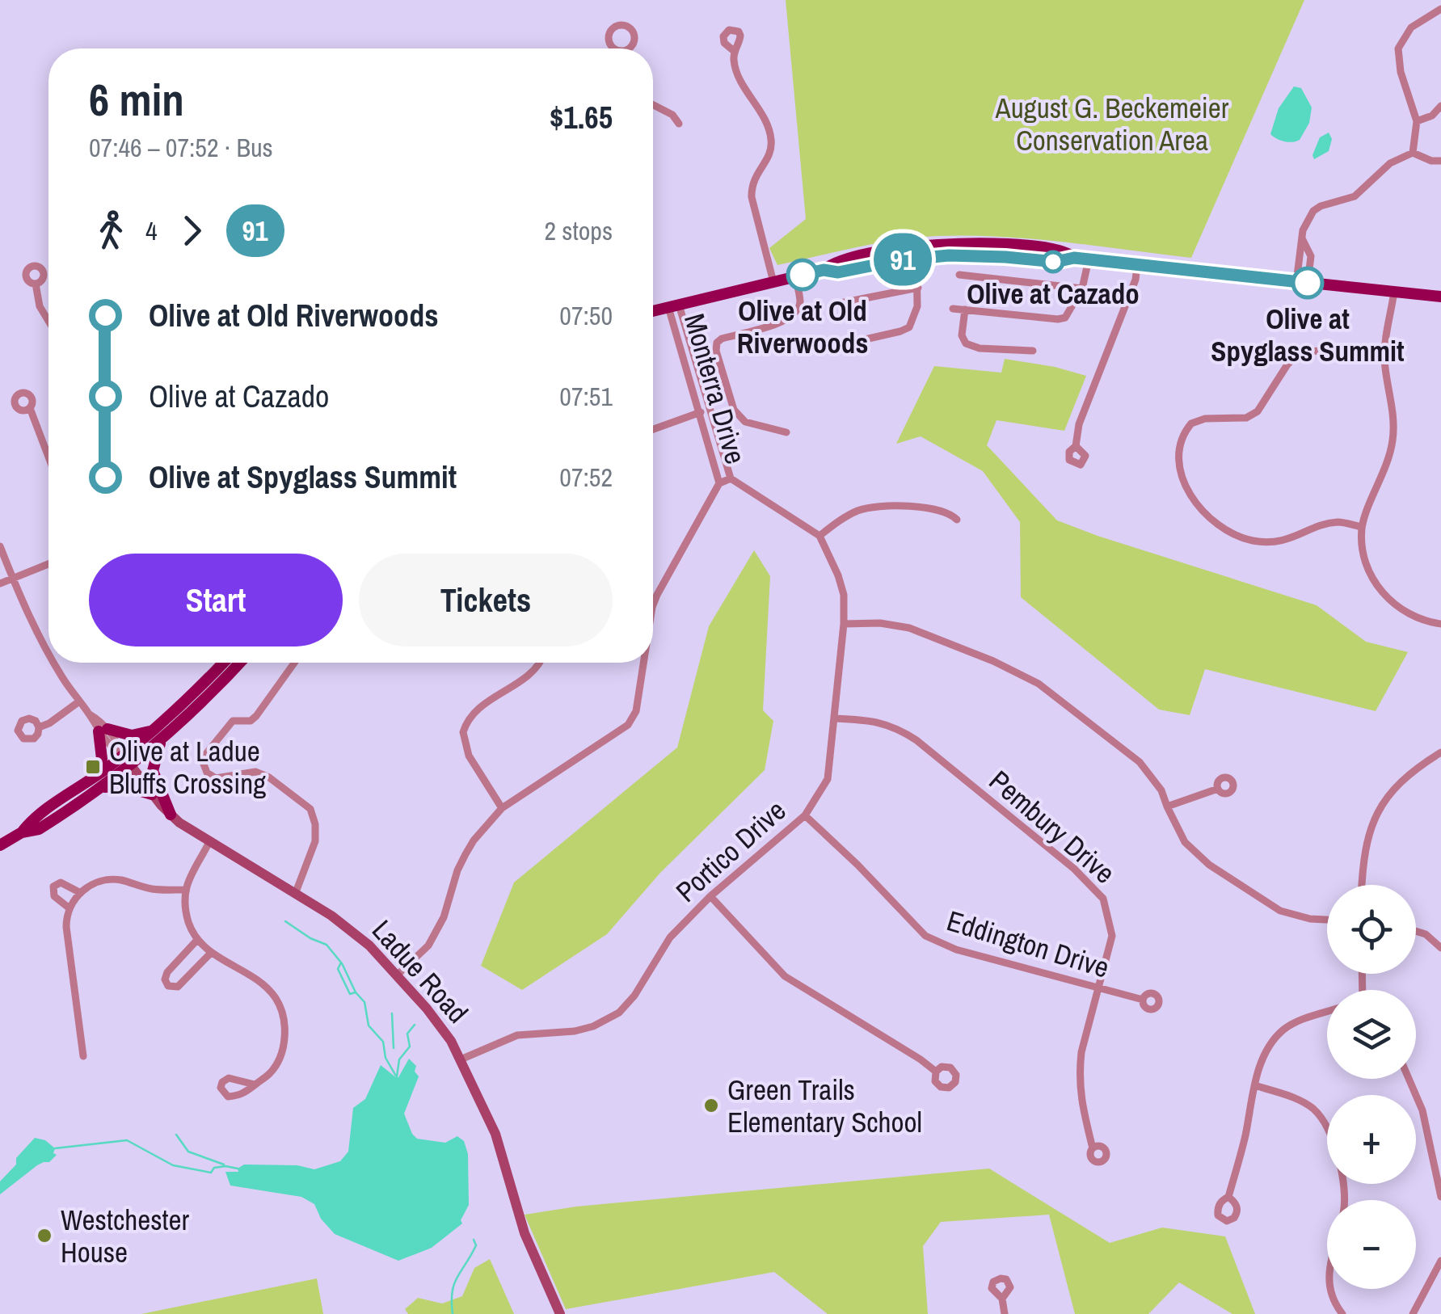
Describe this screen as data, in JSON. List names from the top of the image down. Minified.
{"streets":{"main road":["Ladue Road"],"street":["Monterra Drive","Pembury Drive","Portico Drive","Eddington Drive"]},"crossings":[["Monterra Drive","Portico Drive"],["Pembury Drive","Portico Drive"],["Pembury Drive","Eddington Drive"],["Portico Drive","Eddington Drive"],["Portico Drive","Ladue Road"]],"parks":["August G. Beckemeier Conservation Area"],"places":{"other":["Olive at Cazado","Olive at Old Riverwoods","Olive at Spyglass Summit","Green Trails Elementary School","Westchester House"],"transit":["Olive at Ladue Bluffs Crossing"]},"lines":["bus line 91"],"page":{"on_map":"91","heading":["6 min","07:46 – 07:52 · Bus","$1.65"],"legs":["4","91","2 stops"],"list":[{"name":"Olive at Old Riverwoods","value":"07:50"},{"name":"Olive at Cazado","value":"07:51"},{"name":"Olive at Spyglass Summit","value":"07:52"}],"buttons":["Start","Tickets"],"map_buttons":["+","−"]}}
